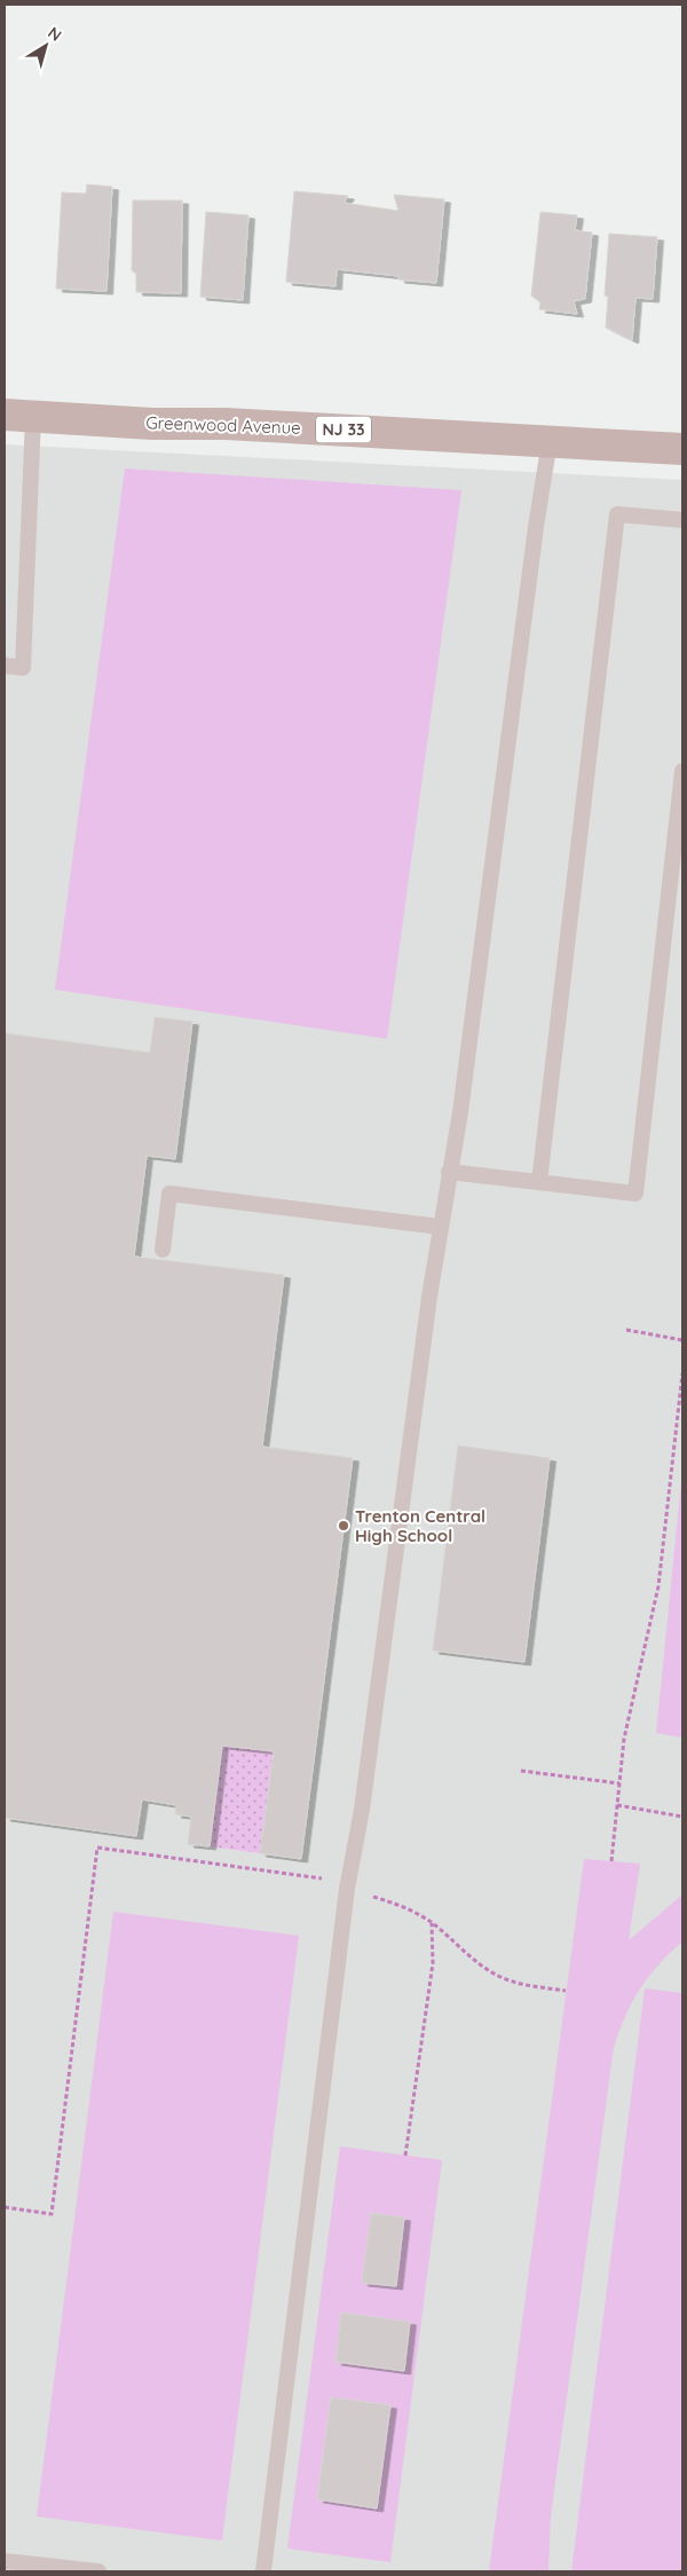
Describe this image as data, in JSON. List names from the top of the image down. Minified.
{"streets":{"main road":["Greenwood Avenue","NJ 33"]},"places":["Trenton Central High School"],"north":"top right"}
